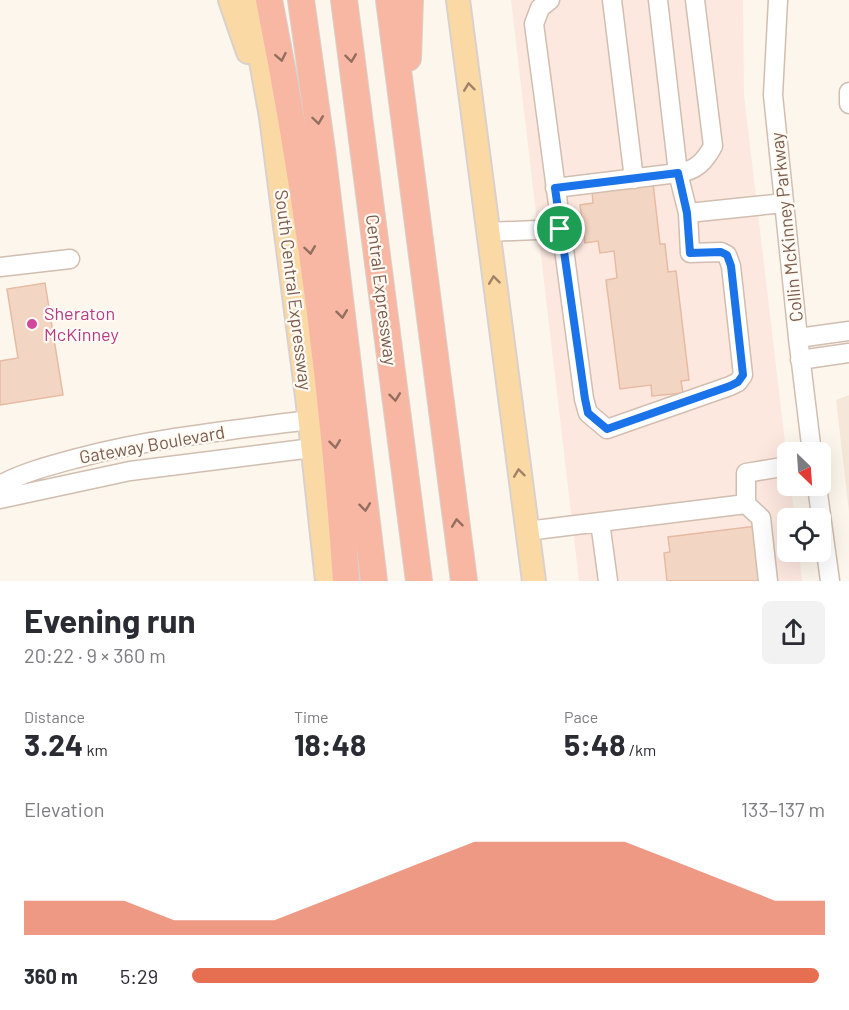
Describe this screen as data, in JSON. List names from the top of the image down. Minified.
{"streets":{"highway":["Central Expressway"],"main road":["South Central Expressway"],"street":["Collin McKinney Parkway","Gateway Boulevard"]},"crossings":[["South Central Expressway","Gateway Boulevard"]],"places":["Sheraton McKinney"],"north":"bottom right","page":{"heading":["Evening run","20:22 · 9 × 360 m"],"stats":[["Distance","3.24 km"],["Time","18:48"],["Pace","5:48 /km"]],"chart":["Elevation","133–137 m"],"list":[{"name":"360 m","note":"5:29"}]}}
